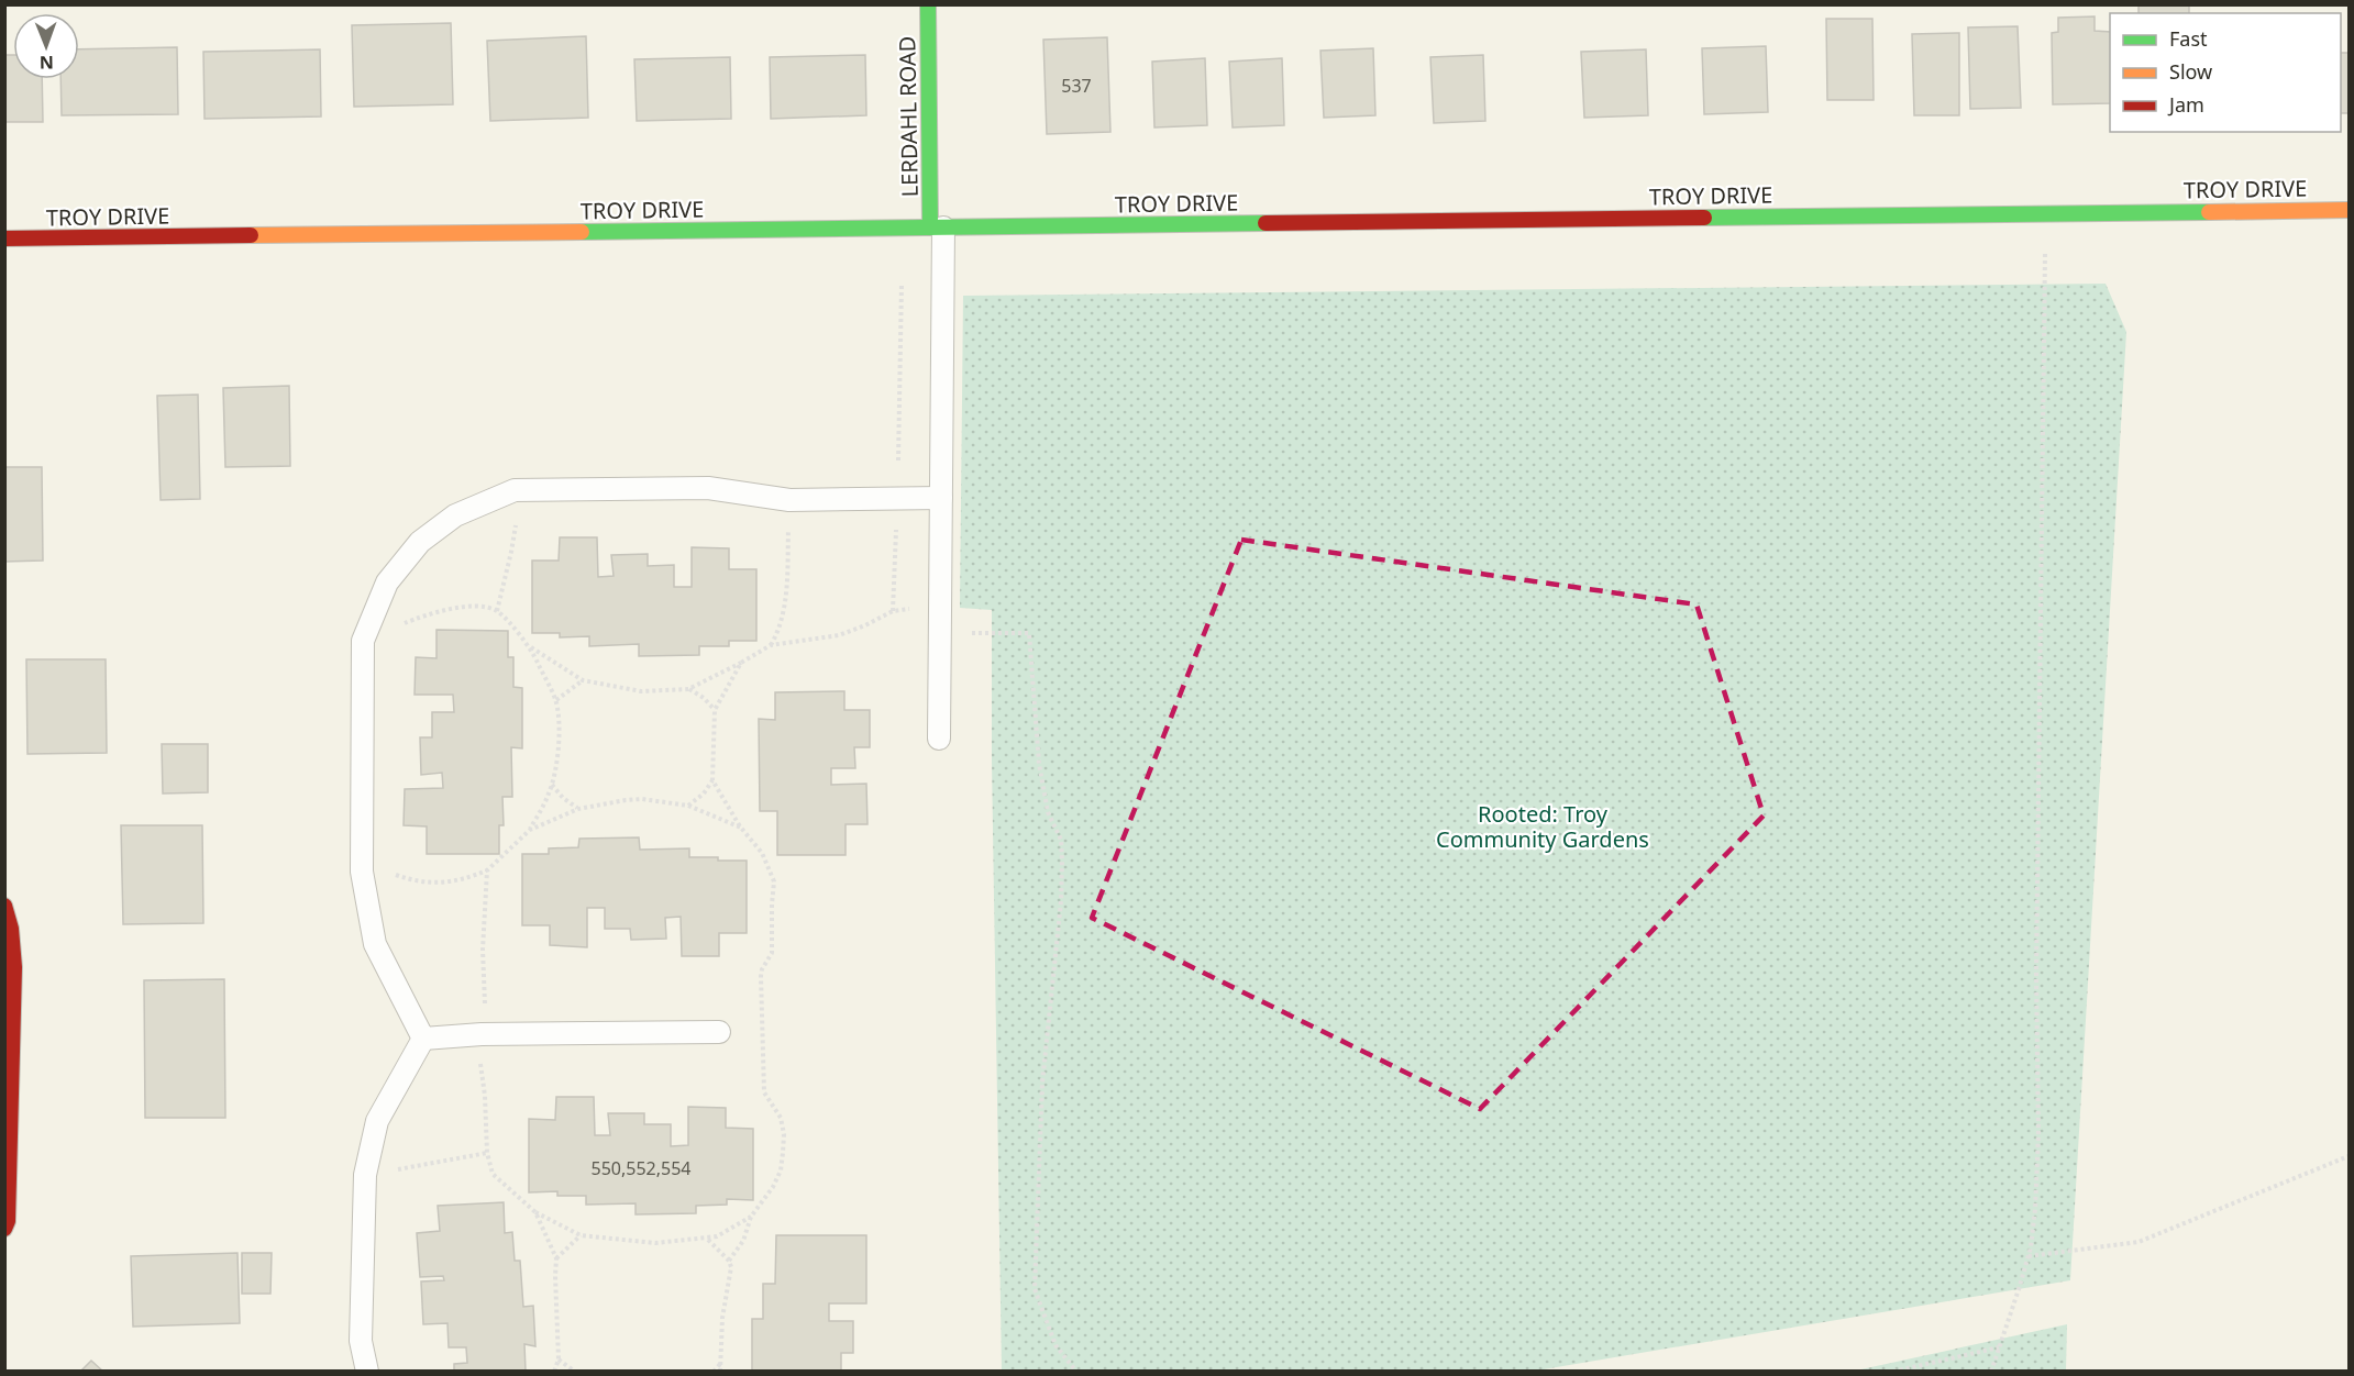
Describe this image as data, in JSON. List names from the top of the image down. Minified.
{"streets":{"street":["LERDAHL ROAD","TROY DRIVE"]},"crossings":[["LERDAHL ROAD","TROY DRIVE"]],"parks":["Rooted: Troy Community Gardens"],"house_numbers":["537","550,552,554"],"legend":["Fast","Slow","Jam"],"north":"bottom"}
